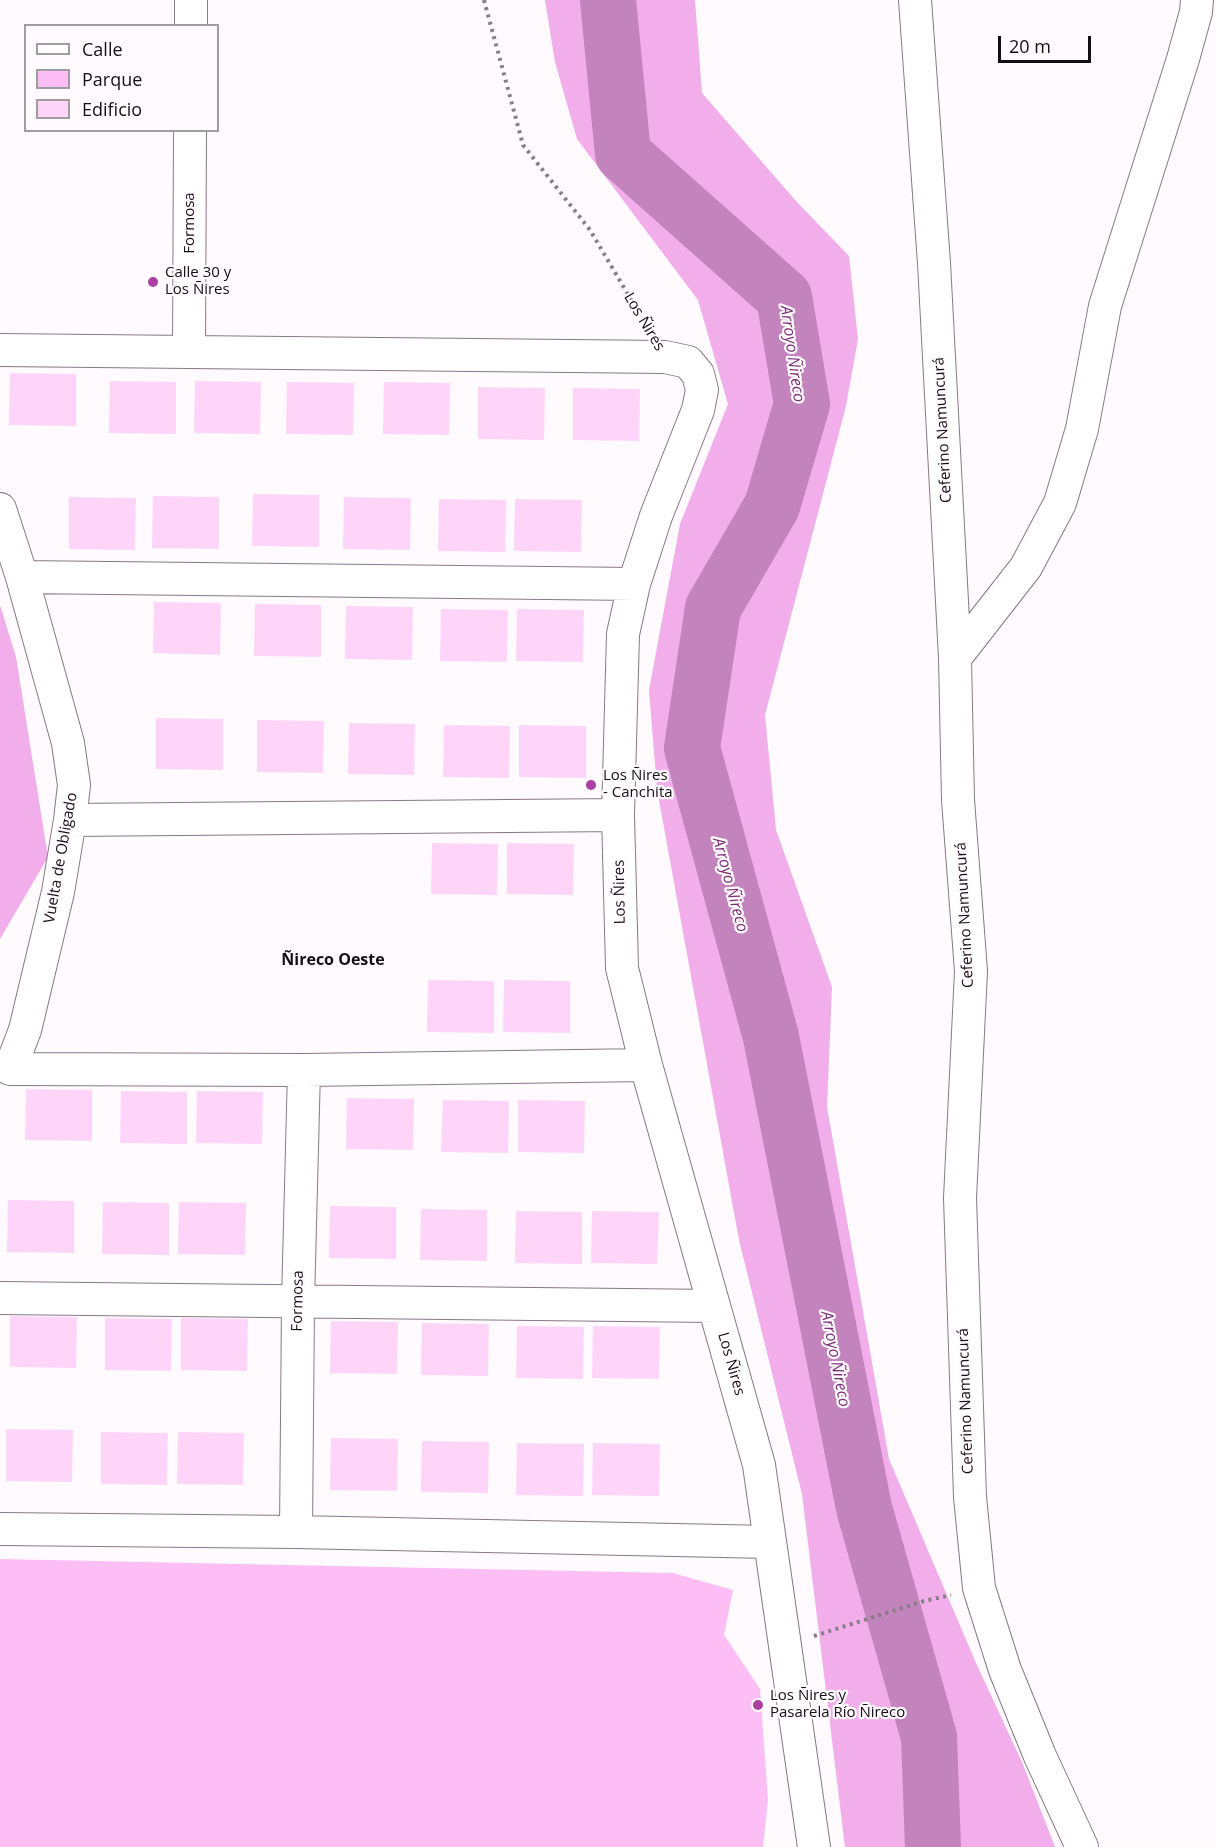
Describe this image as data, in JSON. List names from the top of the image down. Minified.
{"streets":{"street":["Formosa","Los Ñires","Ceferino Namuncurá","Vuelta de Obligado"]},"crossings":[["Formosa","Vuelta de Obligado"]],"districts":["Ñireco Oeste"],"water":["Arroyo Ñireco"],"places":["Calle 30 y Los Ñires","Los Ñires - Canchita","Los Ñires y Pasarela Río Ñireco"],"legend":["Calle","Parque","Edificio"],"scale_bar":"20 m"}
